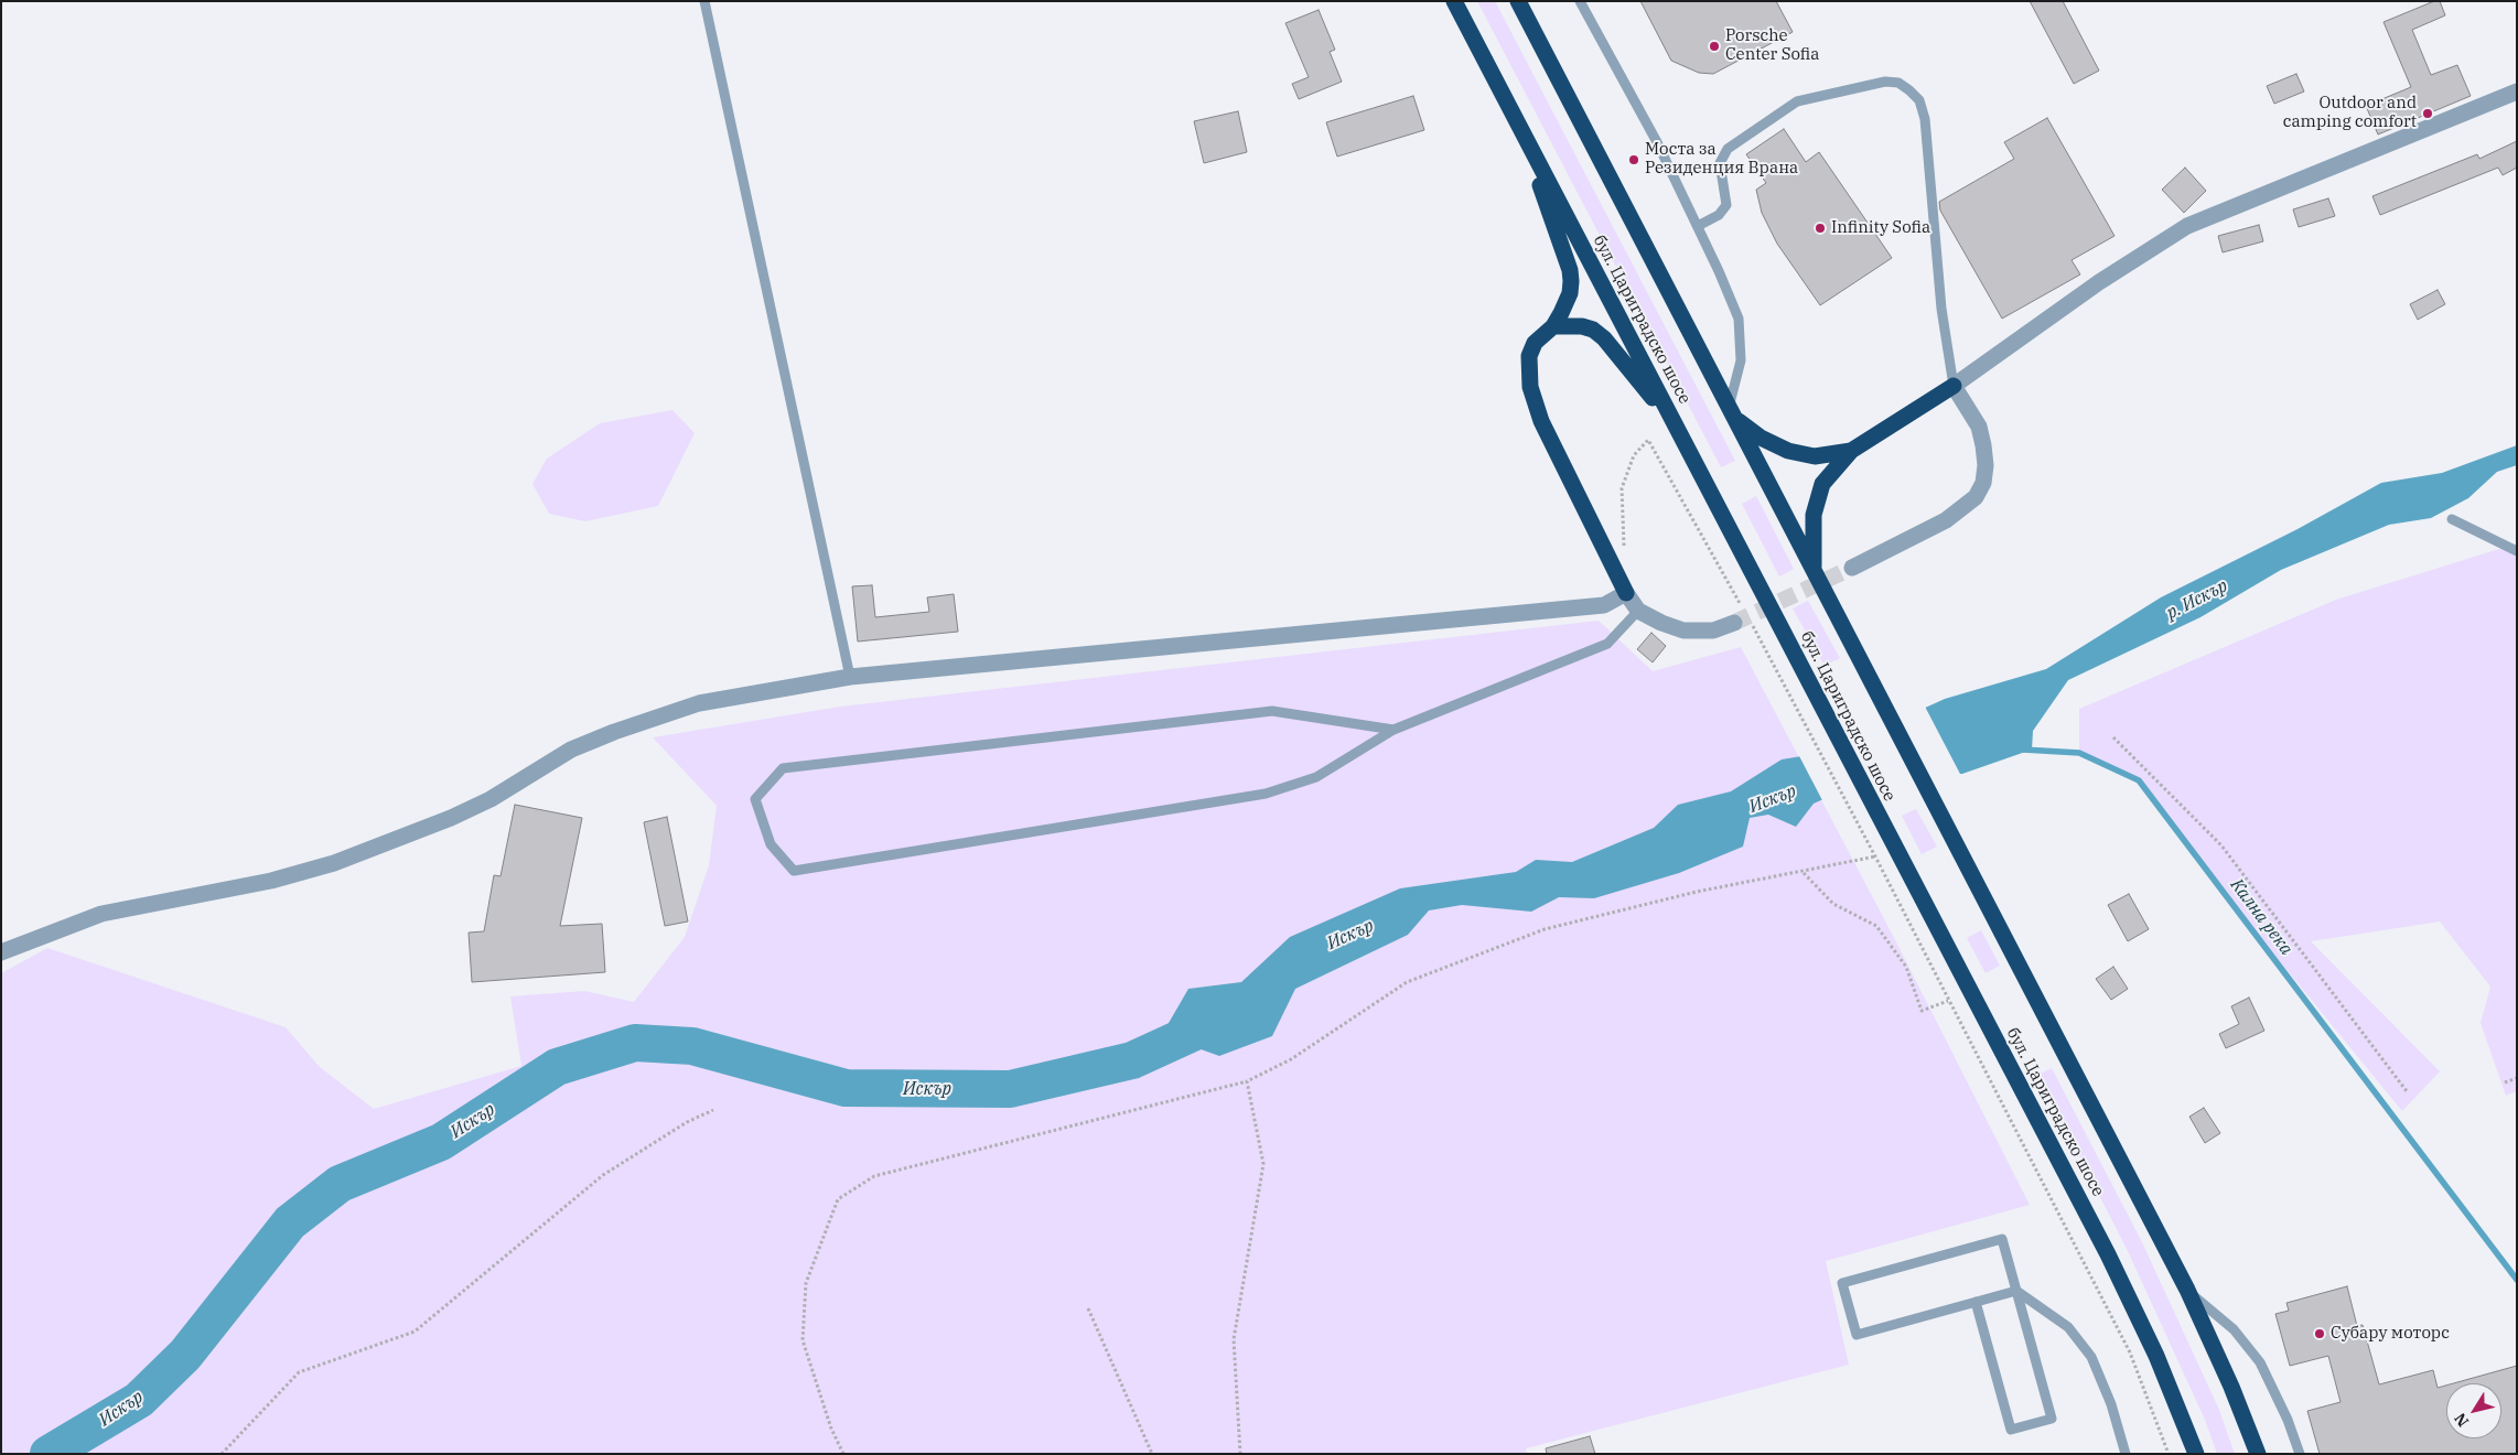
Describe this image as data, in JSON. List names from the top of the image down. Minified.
{"streets":{"highway":["бул. Цариградско шосе"]},"water":["р. Искър","Искър","Кална река"],"places":["Porsche Center Sofia","Outdoor and camping comfort","Моста за Резиденция Врана","Infinity Sofia","Субару моторс"],"north":"bottom left"}
